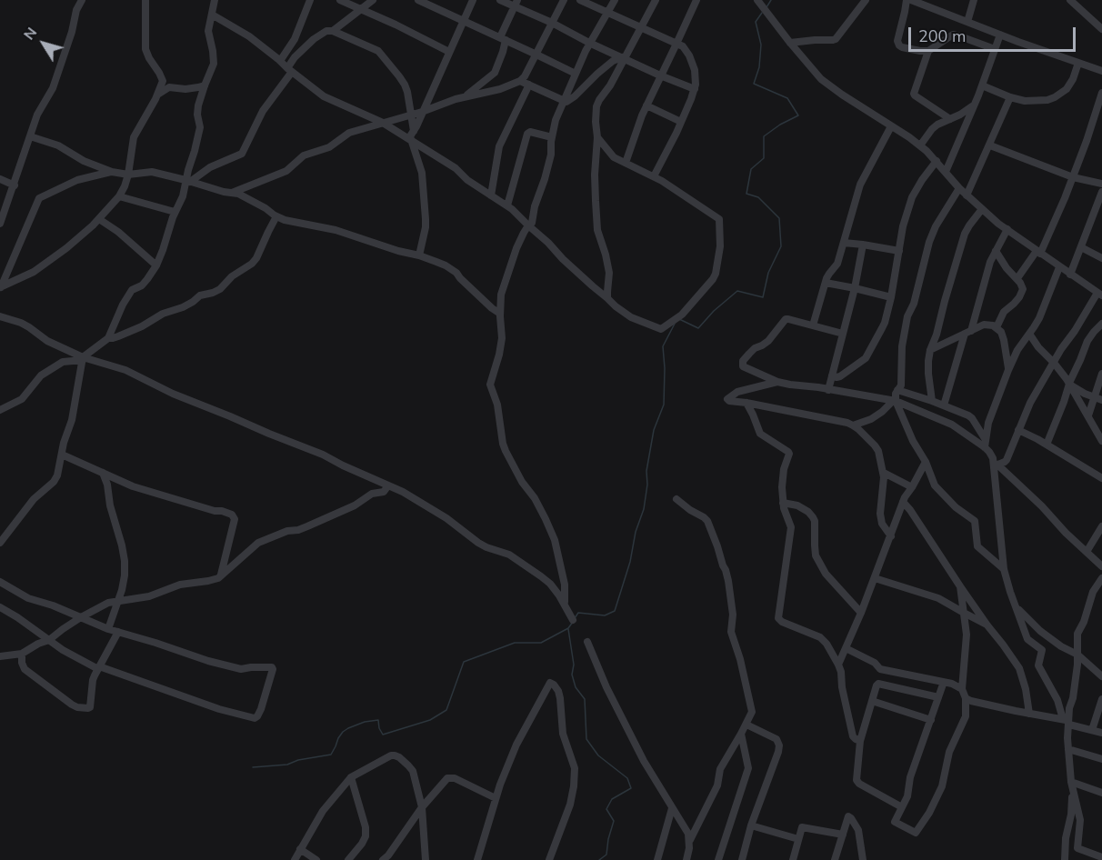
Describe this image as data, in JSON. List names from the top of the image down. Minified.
{"scale_bar":"200 m","north":"top left"}
